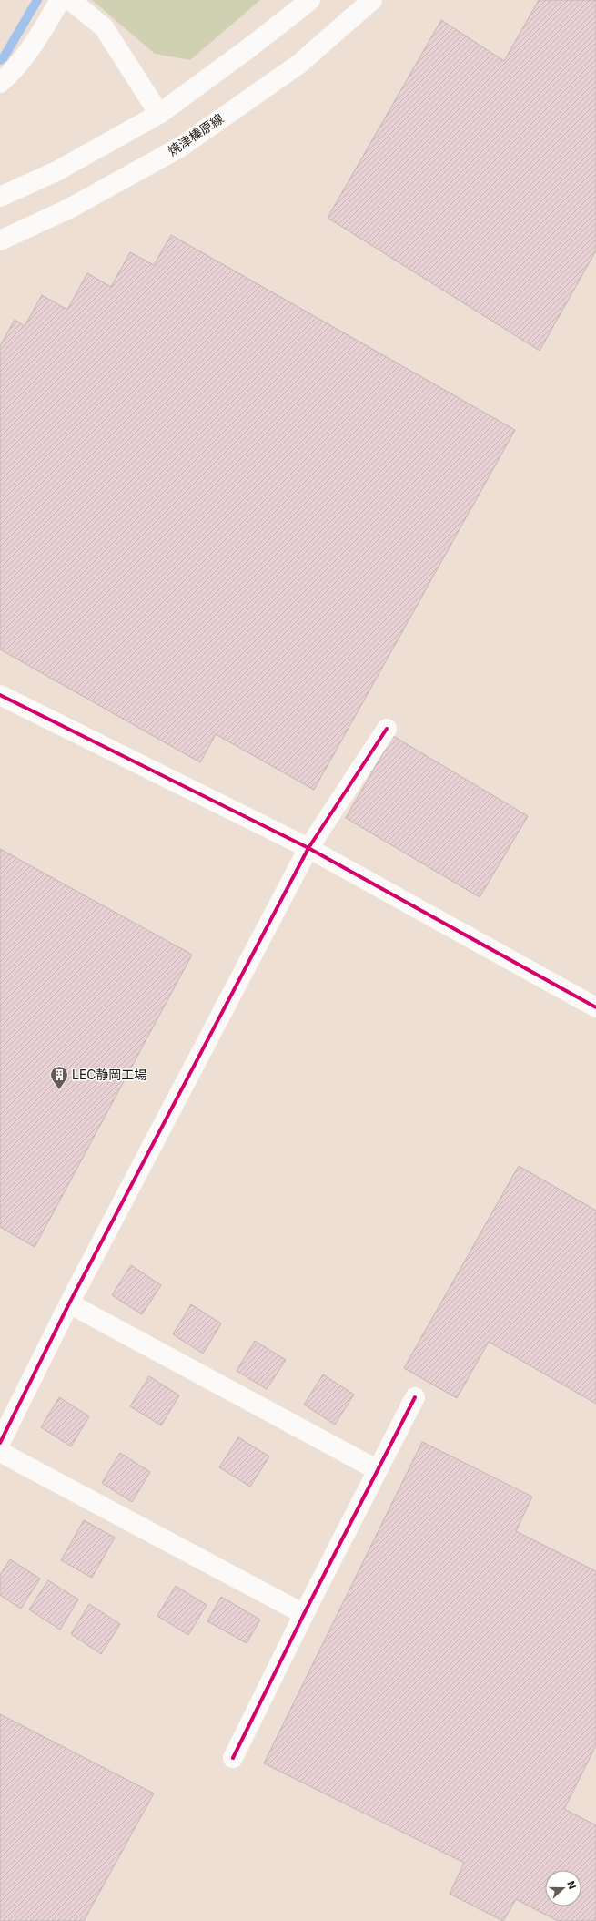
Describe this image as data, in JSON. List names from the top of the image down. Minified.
{"streets":{"street":["焼津榛原線"]},"places":{"building":["LEC静岡工場"]},"north":"right"}
